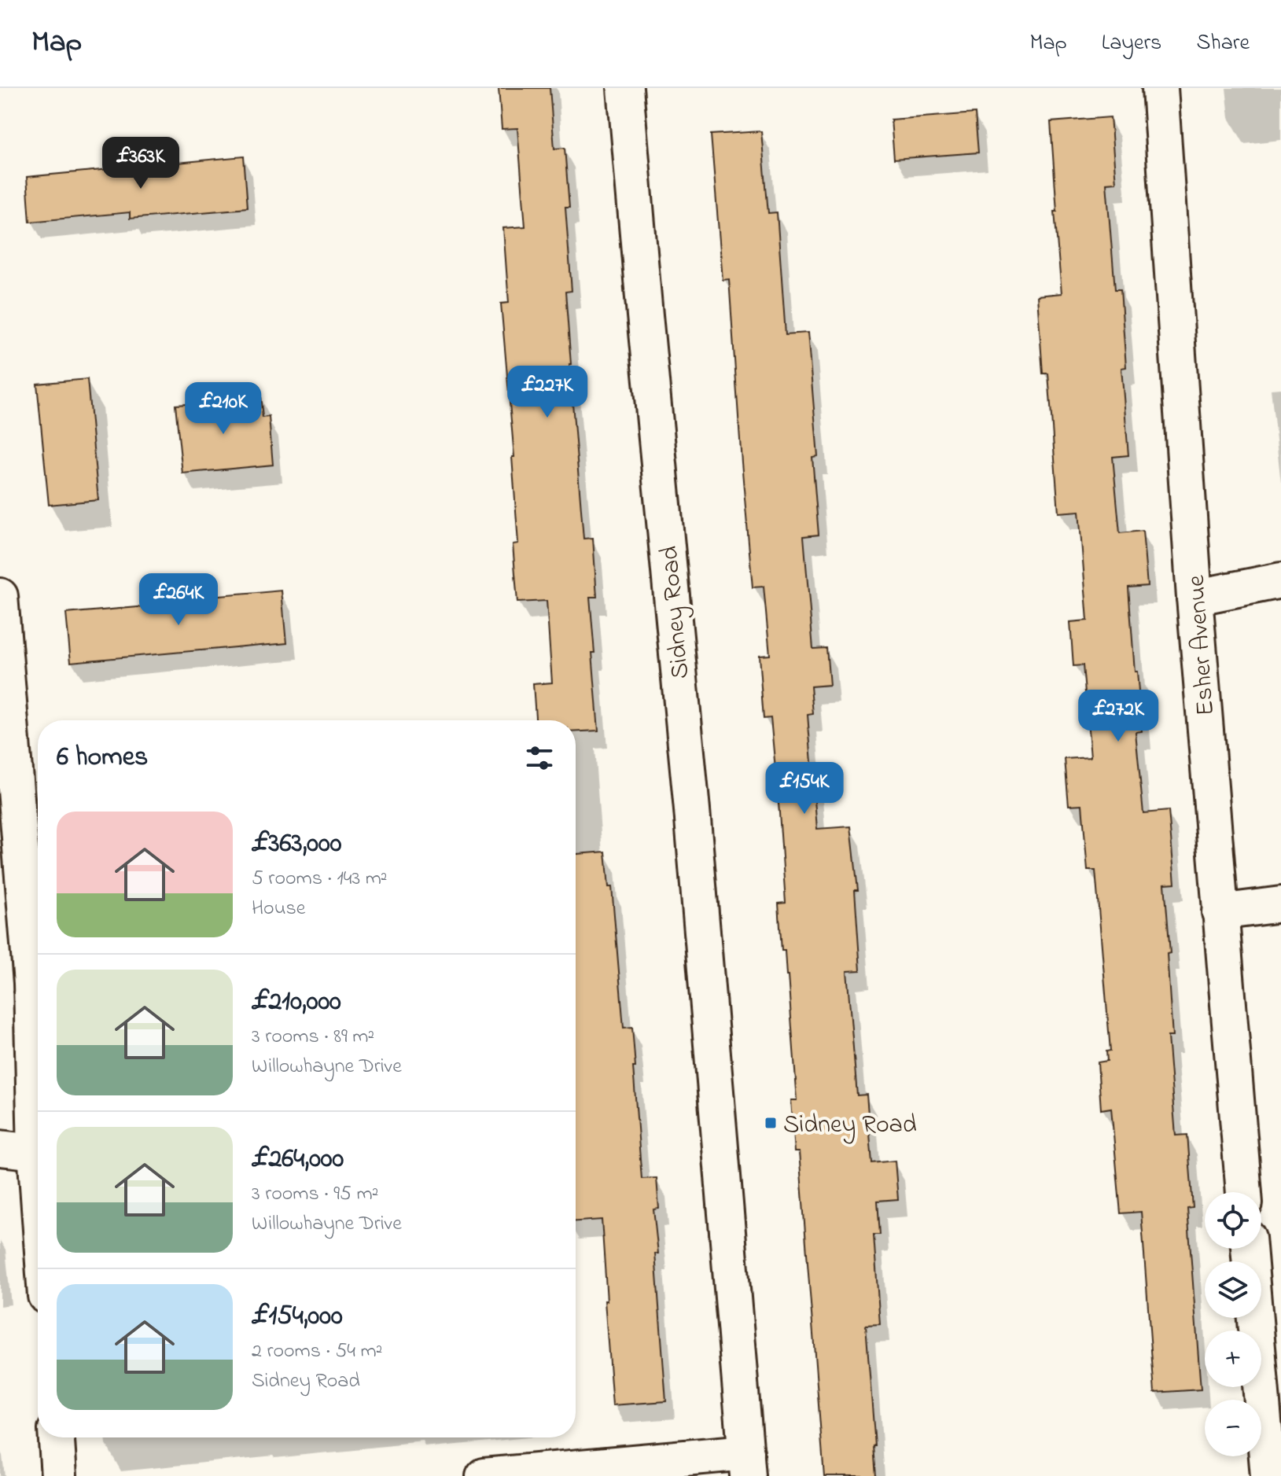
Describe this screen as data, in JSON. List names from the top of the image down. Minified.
{"streets":{"street":["Sidney Road","Esher Avenue"]},"places":{"transit":["Sidney Road"]},"page":{"header":"Map","nav":["Map","Layers","Share"],"price":["£363K","£227K","£210K","£264K","£272K","£154K"],"heading":"6 homes","list":[{"name":"£363,000","note":"5 rooms · 143 m² · House"},{"name":"£210,000","note":"3 rooms · 89 m² · Willowhayne Drive"},{"name":"£264,000","note":"3 rooms · 95 m² · Willowhayne Drive"},{"name":"£154,000","note":"2 rooms · 54 m² · Sidney Road"}],"map_buttons":["+","−"]}}
